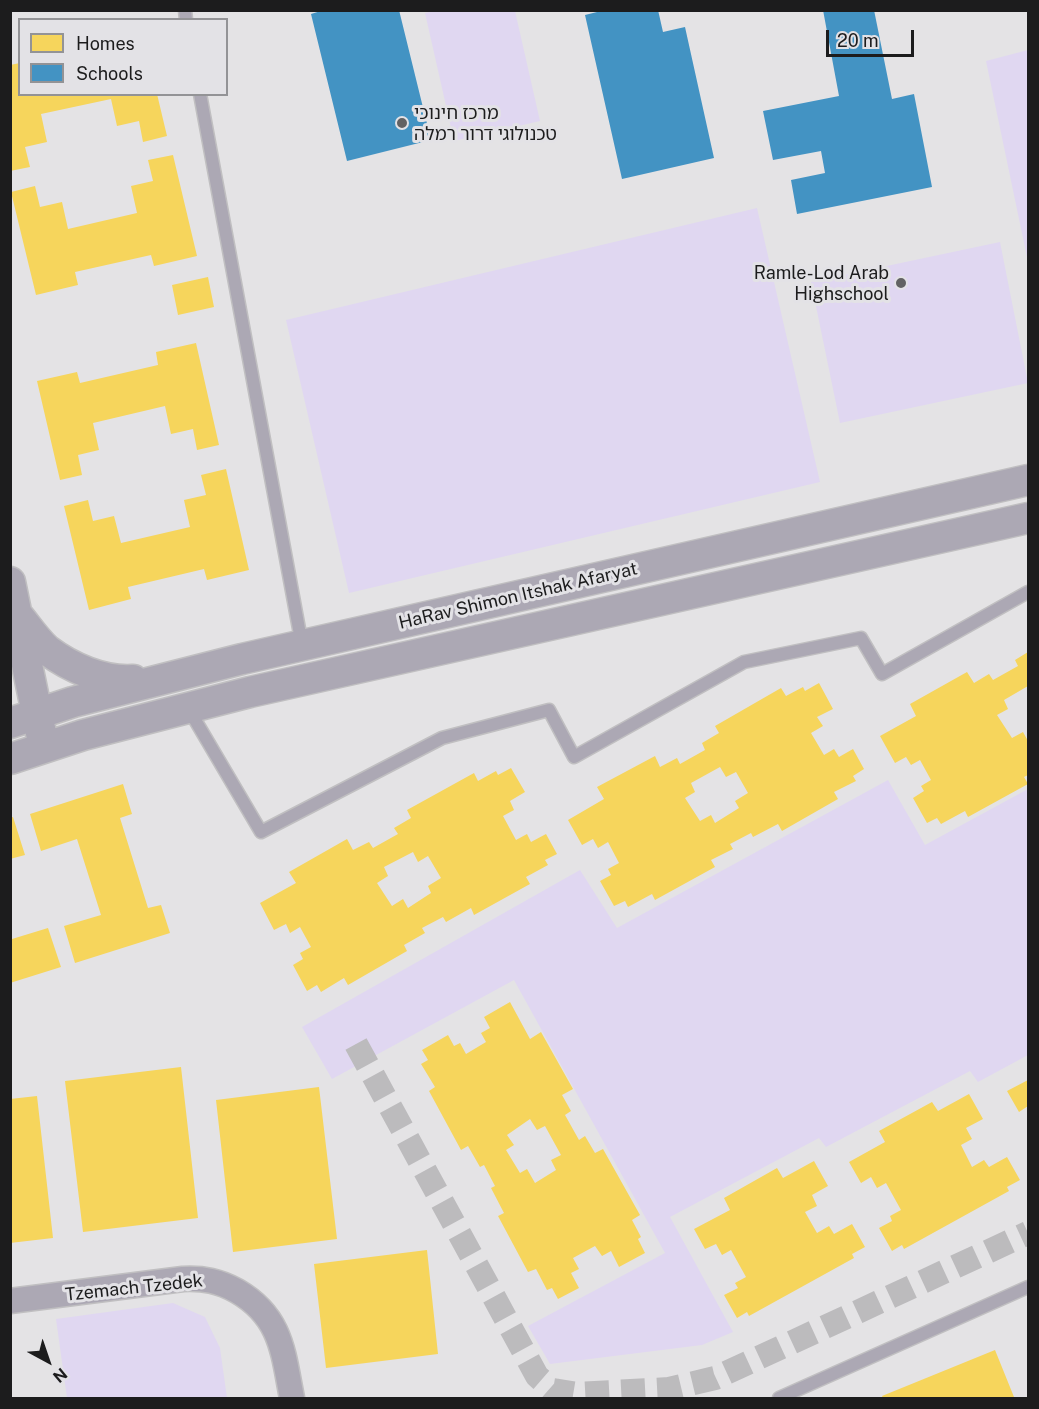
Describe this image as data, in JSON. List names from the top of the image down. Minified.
{"streets":{"street":["HaRav Shimon Itshak Afaryat","Tzemach Tzedek"]},"places":["מרכז חינוכי טכנולוגי דרור רמלה","Ramle-Lod Arab Highschool"],"legend":["Homes","Schools"],"scale_bar":"20 m","north":"bottom right"}
